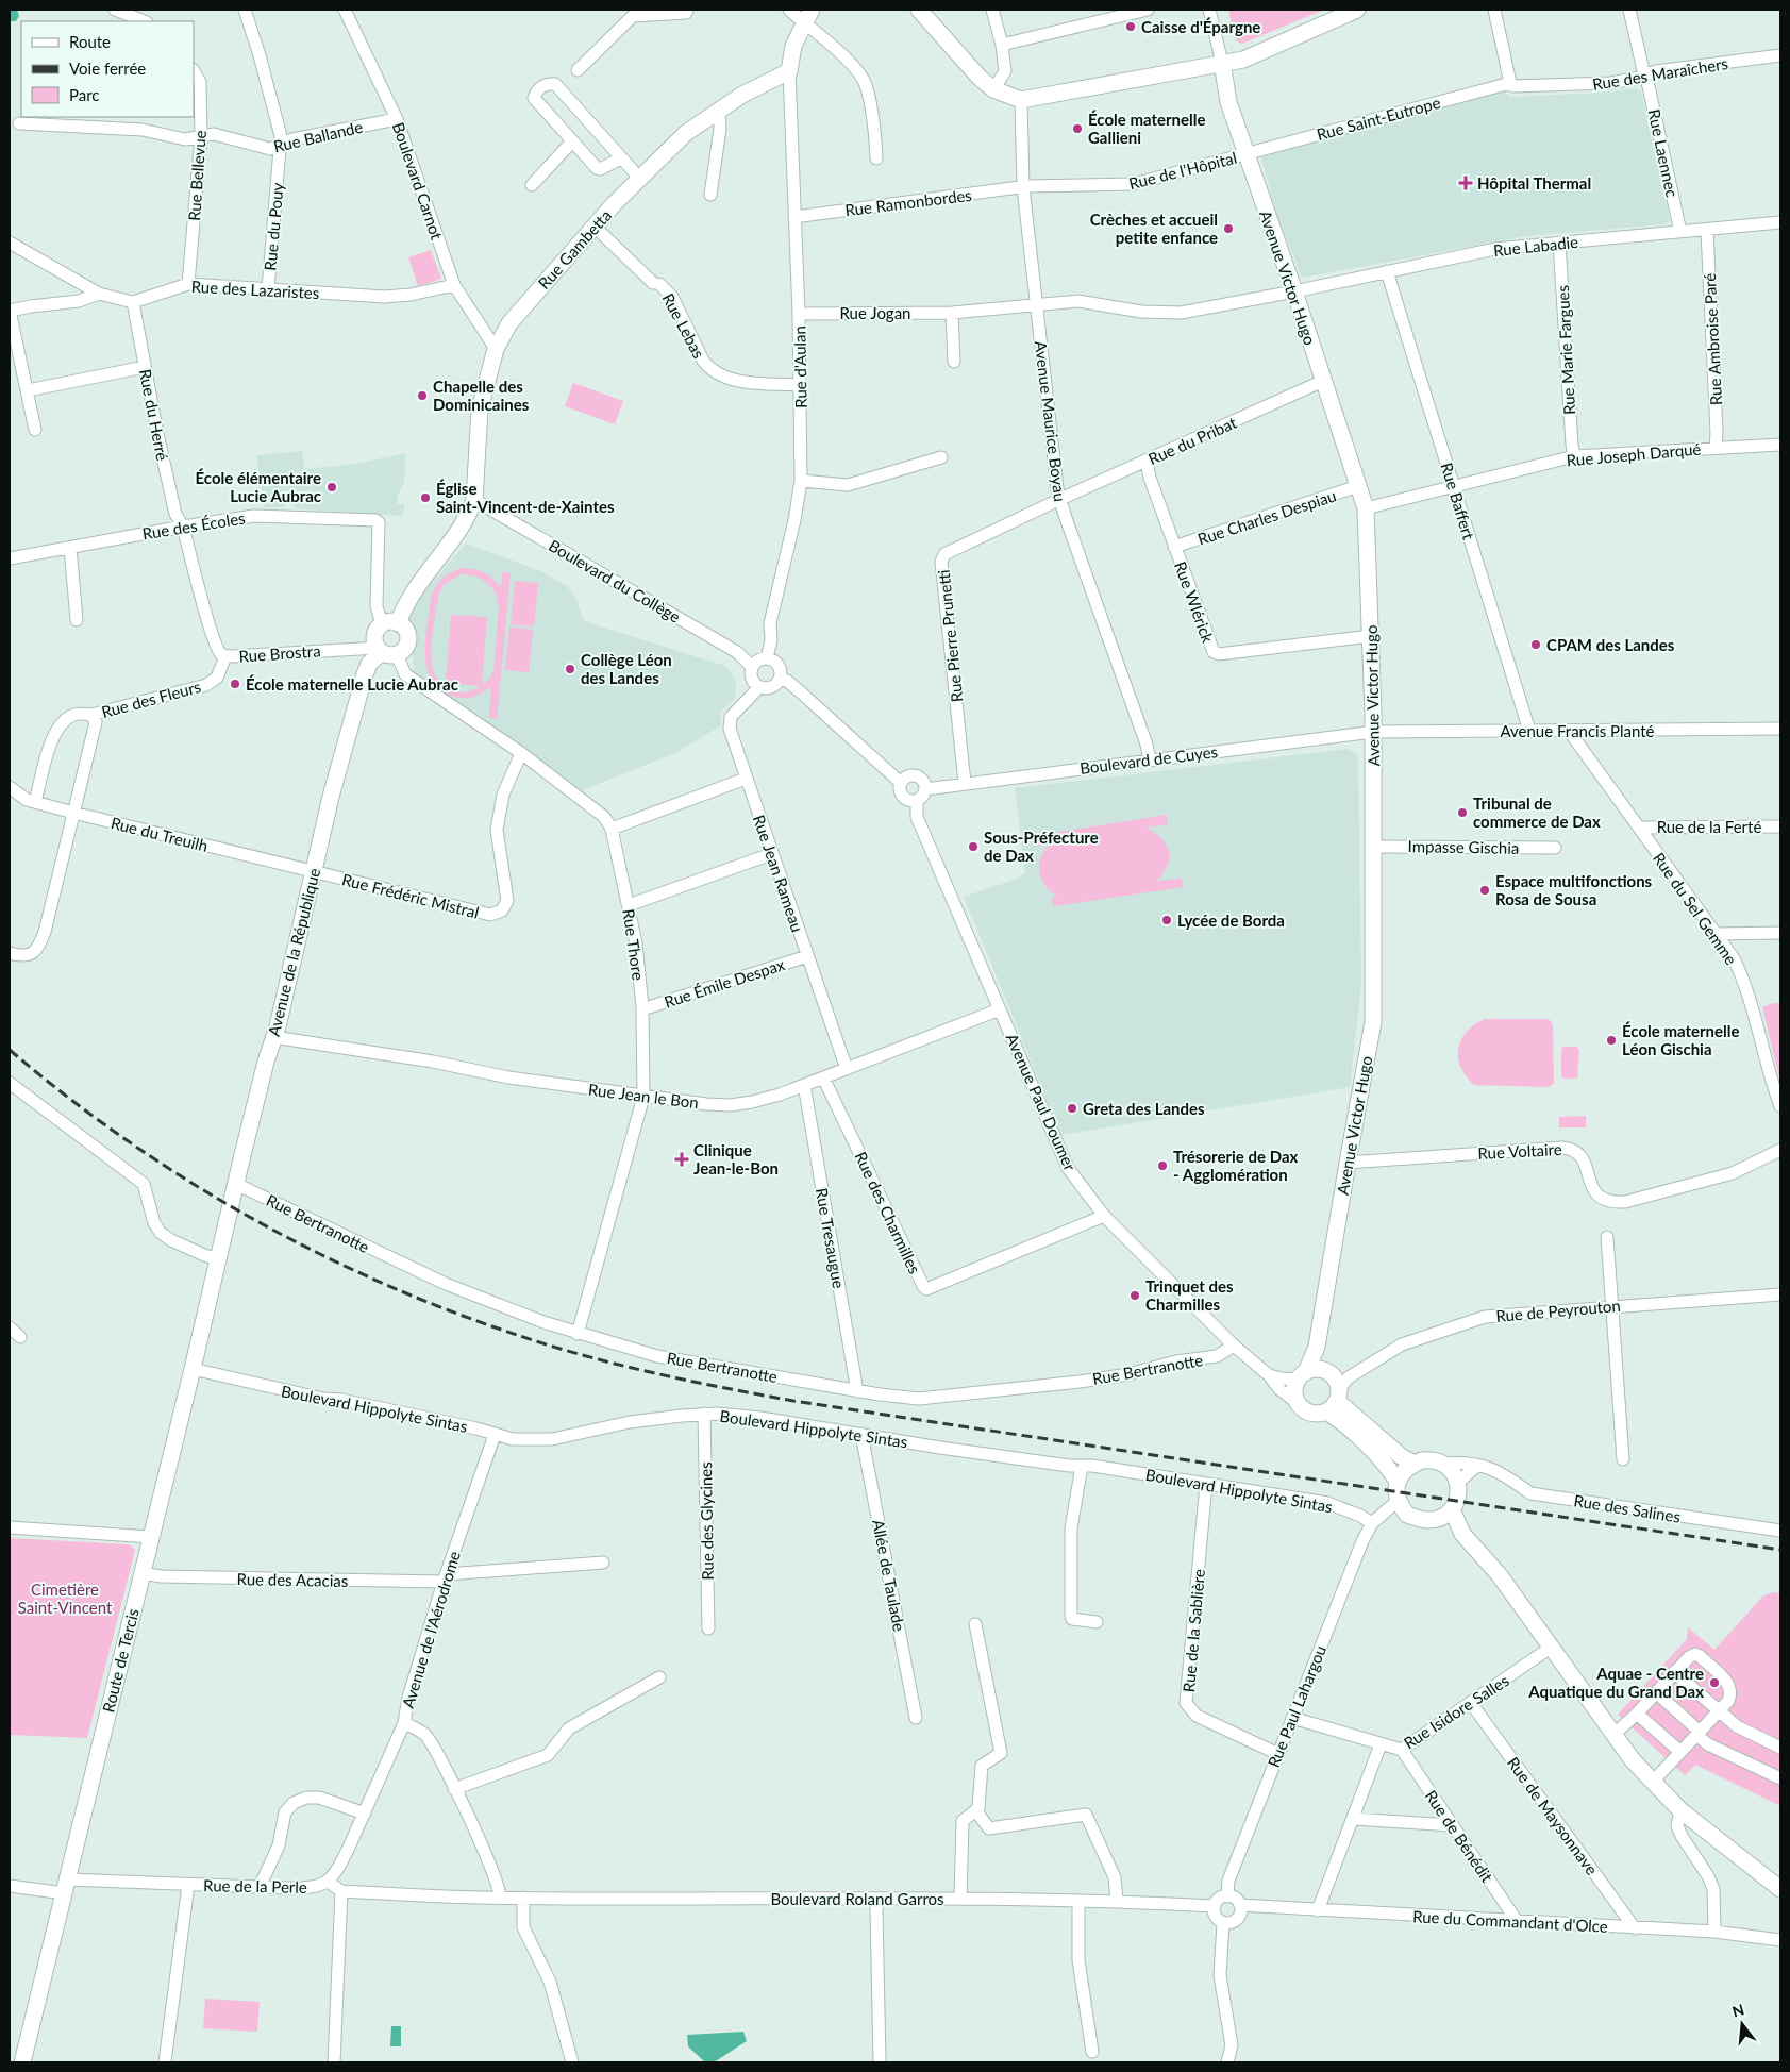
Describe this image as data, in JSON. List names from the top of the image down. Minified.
{"streets":{"main road":["Rue Gambetta","Avenue Victor Hugo","Avenue de la République","Route de Tercis"],"street":["Rue des Maraîchers","Rue Saint-Eutrope","Rue Ballande","Rue Laennec","Rue de l'Hôpital","Rue Bellevue","Boulevard Carnot","Rue Ramonbordes","Rue du Pouy","Rue Labadie","Rue des Lazaristes","Rue Jogan","Rue Lebas","Rue Ambroise Paré","Rue Marie Fargues","Rue d'Aulan","Rue du Herré","Avenue Maurice Boyau","Rue du Pribat","Rue Joseph Darqué","Rue Baffert","Rue Charles Despiau","Rue des Écoles","Boulevard du Collège","Rue Wlérick","Rue Pierre Prunetti","Rue Brostra","Rue des Fleurs","Avenue Francis Planté","Boulevard de Cuyes","Rue de la Ferté","Rue du Treuilh","Impasse Gischia","Rue Jean Rameau","Rue Frédéric Mistral","Rue du Sel Gemme","Rue Thore","Rue Émile Despax","Rue Jean le Bon","Avenue Paul Doumer","Rue Voltaire","Rue des Charmilles","Rue Bertranotte","Rue Tresaugue","Rue de Peyrouton","Boulevard Hippolyte Sintas","Rue des Salines","Rue des Glycines","Allée de Taulade","Rue des Acacias","Avenue de l'Aérodrome","Rue de la Sablière","Rue Paul Lahargou","Rue Isidore Salles","Rue de Maysonnave","Rue de Bénédit","Rue de la Perle","Boulevard Roland Garros","Rue du Commandant d'Olce"]},"crossings":[["Rue des Maraîchers","Rue Saint-Eutrope"],["Rue des Maraîchers","Rue Laennec"],["Rue Saint-Eutrope","Rue de l'Hôpital"],["Rue Saint-Eutrope","Avenue Victor Hugo"],["Rue Ballande","Rue Bellevue"],["Rue Ballande","Boulevard Carnot"],["Rue Ballande","Rue du Pouy"],["Rue Laennec","Rue Labadie"],["Rue de l'Hôpital","Rue Ramonbordes"],["Rue de l'Hôpital","Avenue Victor Hugo"],["Rue de l'Hôpital","Avenue Maurice Boyau"],["Rue Bellevue","Rue des Lazaristes"],["Boulevard Carnot","Rue Gambetta"],["Boulevard Carnot","Rue des Lazaristes"],["Rue Ramonbordes","Rue d'Aulan"],["Rue Ramonbordes","Avenue Maurice Boyau"],["Rue du Pouy","Rue des Lazaristes"],["Rue Labadie","Avenue Victor Hugo"],["Rue Labadie","Rue Jogan"],["Rue Labadie","Rue Ambroise Paré"],["Rue Labadie","Rue Marie Fargues"],["Rue Labadie","Avenue Maurice Boyau"],["Rue Labadie","Rue Baffert"],["Rue Gambetta","Rue Lebas"],["Rue Gambetta","Rue d'Aulan"],["Rue Gambetta","Boulevard du Collège"],["Avenue Victor Hugo","Rue du Pribat"],["Avenue Victor Hugo","Rue Joseph Darqué"],["Avenue Victor Hugo","Rue Charles Despiau"],["Avenue Victor Hugo","Rue Wlérick"],["Avenue Victor Hugo","Avenue Francis Planté"],["Avenue Victor Hugo","Boulevard de Cuyes"],["Avenue Victor Hugo","Impasse Gischia"],["Avenue Victor Hugo","Rue Voltaire"],["Rue des Lazaristes","Rue du Herré"],["Rue Jogan","Rue d'Aulan"],["Rue Jogan","Avenue Maurice Boyau"],["Rue Lebas","Rue d'Aulan"],["Rue Ambroise Paré","Rue Joseph Darqué"],["Rue Marie Fargues","Rue Joseph Darqué"],["Rue d'Aulan","Boulevard du Collège"],["Rue d'Aulan","Rue Jean Rameau"],["Rue du Herré","Rue des Écoles"],["Rue du Herré","Rue Brostra"],["Avenue Maurice Boyau","Rue du Pribat"],["Avenue Maurice Boyau","Rue Pierre Prunetti"],["Avenue Maurice Boyau","Boulevard de Cuyes"],["Rue du Pribat","Rue Wlérick"],["Rue du Pribat","Rue Pierre Prunetti"],["Rue Joseph Darqué","Rue Baffert"],["Rue Baffert","Avenue Francis Planté"],["Rue Charles Despiau","Rue Wlérick"],["Rue des Écoles","Rue Brostra"],["Rue des Écoles","Rue Thore"],["Rue des Écoles","Avenue de la République"],["Boulevard du Collège","Rue Jean Rameau"],["Rue Pierre Prunetti","Boulevard de Cuyes"],["Rue Brostra","Rue des Fleurs"],["Rue Brostra","Rue Thore"],["Rue Brostra","Avenue de la République"],["Rue des Fleurs","Rue du Treuilh"],["Avenue Francis Planté","Boulevard de Cuyes"],["Avenue Francis Planté","Rue du Sel Gemme"],["Boulevard de Cuyes","Avenue Paul Doumer"],["Rue de la Ferté","Rue du Sel Gemme"],["Rue du Treuilh","Rue Frédéric Mistral"],["Rue du Treuilh","Avenue de la République"],["Rue Jean Rameau","Rue Émile Despax"],["Rue Jean Rameau","Rue Jean le Bon"],["Rue Frédéric Mistral","Rue Thore"],["Rue Frédéric Mistral","Avenue de la République"],["Rue Thore","Avenue de la République"],["Rue Thore","Rue Émile Despax"],["Rue Thore","Rue Jean le Bon"],["Rue Thore","Rue Bertranotte"],["Avenue de la République","Rue Jean le Bon"],["Avenue de la République","Rue Bertranotte"],["Avenue de la République","Route de Tercis"],["Rue Jean le Bon","Avenue Paul Doumer"],["Rue Jean le Bon","Rue des Charmilles"],["Rue Jean le Bon","Rue Tresaugue"],["Avenue Paul Doumer","Rue des Charmilles"],["Avenue Paul Doumer","Rue Bertranotte"],["Rue Bertranotte","Rue Tresaugue"],["Boulevard Hippolyte Sintas","Rue des Glycines"],["Boulevard Hippolyte Sintas","Allée de Taulade"],["Boulevard Hippolyte Sintas","Avenue de l'Aérodrome"],["Boulevard Hippolyte Sintas","Rue de la Sablière"],["Boulevard Hippolyte Sintas","Route de Tercis"],["Boulevard Hippolyte Sintas","Rue Paul Lahargou"],["Rue des Salines","Rue Paul Lahargou"],["Rue des Acacias","Avenue de l'Aérodrome"],["Rue des Acacias","Route de Tercis"],["Avenue de l'Aérodrome","Rue de la Perle"],["Avenue de l'Aérodrome","Boulevard Roland Garros"],["Rue de la Sablière","Rue Paul Lahargou"],["Route de Tercis","Rue de la Perle"],["Rue Paul Lahargou","Rue Isidore Salles"],["Rue Paul Lahargou","Boulevard Roland Garros"],["Rue Paul Lahargou","Rue du Commandant d'Olce"],["Rue Isidore Salles","Rue de Maysonnave"],["Rue Isidore Salles","Rue de Bénédit"],["Rue de Maysonnave","Rue du Commandant d'Olce"],["Rue de Bénédit","Rue du Commandant d'Olce"],["Boulevard Roland Garros","Rue du Commandant d'Olce"]],"parks":["Cimetière Saint-Vincent"],"places":{"other":["Caisse d'Épargne","École maternelle Gallieni","Crèches et accueil petite enfance","Chapelle des Dominicaines","École élémentaire Lucie Aubrac","Église Saint-Vincent-de-Xaintes","CPAM des Landes","Collège Léon des Landes","École maternelle Lucie Aubrac","Tribunal de commerce de Dax","Sous-Préfecture de Dax","Espace multifonctions Rosa de Sousa","Lycée de Borda","École maternelle Léon Gischia","Greta des Landes","Trésorerie de Dax - Agglomération","Trinquet des Charmilles","Aquae - Centre Aquatique du Grand Dax"],"health":["Hôpital Thermal","Clinique Jean-le-Bon"]},"legend":["Route","Voie ferrée","Parc"],"north":"top"}
